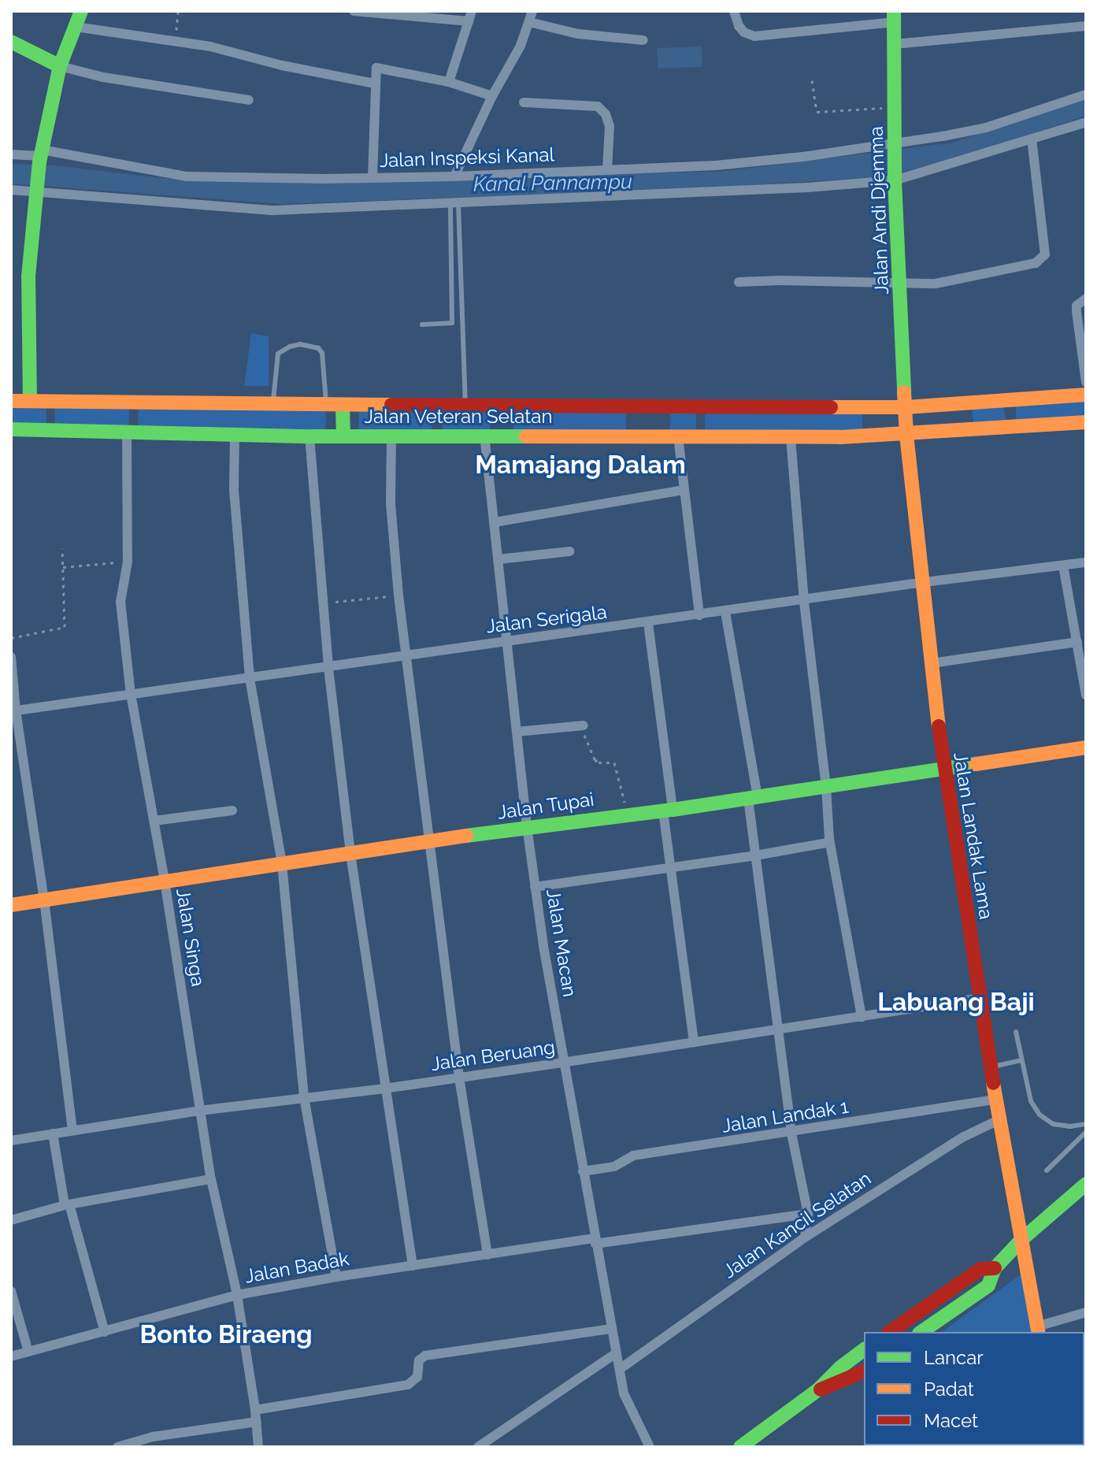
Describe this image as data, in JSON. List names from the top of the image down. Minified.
{"streets":{"main road":["Jalan Andi Djemma","Jalan Veteran Selatan","Jalan Tupai","Jalan Landak Lama"],"street":["Jalan Inspeksi Kanal","Jalan Serigala","Jalan Singa","Jalan Macan","Jalan Beruang","Jalan Landak 1","Jalan Kancil Selatan","Jalan Badak"]},"crossings":[["Jalan Inspeksi Kanal","Jalan Andi Djemma"],["Jalan Andi Djemma","Jalan Veteran Selatan"],["Jalan Veteran Selatan","Jalan Landak Lama"],["Jalan Veteran Selatan","Jalan Singa"],["Jalan Veteran Selatan","Jalan Macan"],["Jalan Serigala","Jalan Landak Lama"],["Jalan Serigala","Jalan Singa"],["Jalan Serigala","Jalan Macan"],["Jalan Tupai","Jalan Landak Lama"],["Jalan Tupai","Jalan Singa"],["Jalan Tupai","Jalan Macan"],["Jalan Landak Lama","Jalan Beruang"],["Jalan Landak Lama","Jalan Landak 1"],["Jalan Landak Lama","Jalan Kancil Selatan"],["Jalan Singa","Jalan Beruang"],["Jalan Singa","Jalan Badak"],["Jalan Macan","Jalan Beruang"],["Jalan Macan","Jalan Landak 1"],["Jalan Macan","Jalan Kancil Selatan"],["Jalan Macan","Jalan Badak"]],"districts":["Mamajang Dalam","Labuang Baji","Bonto Biraeng"],"water":["Kanal Pannampu"],"legend":["Lancar","Padat","Macet"]}
